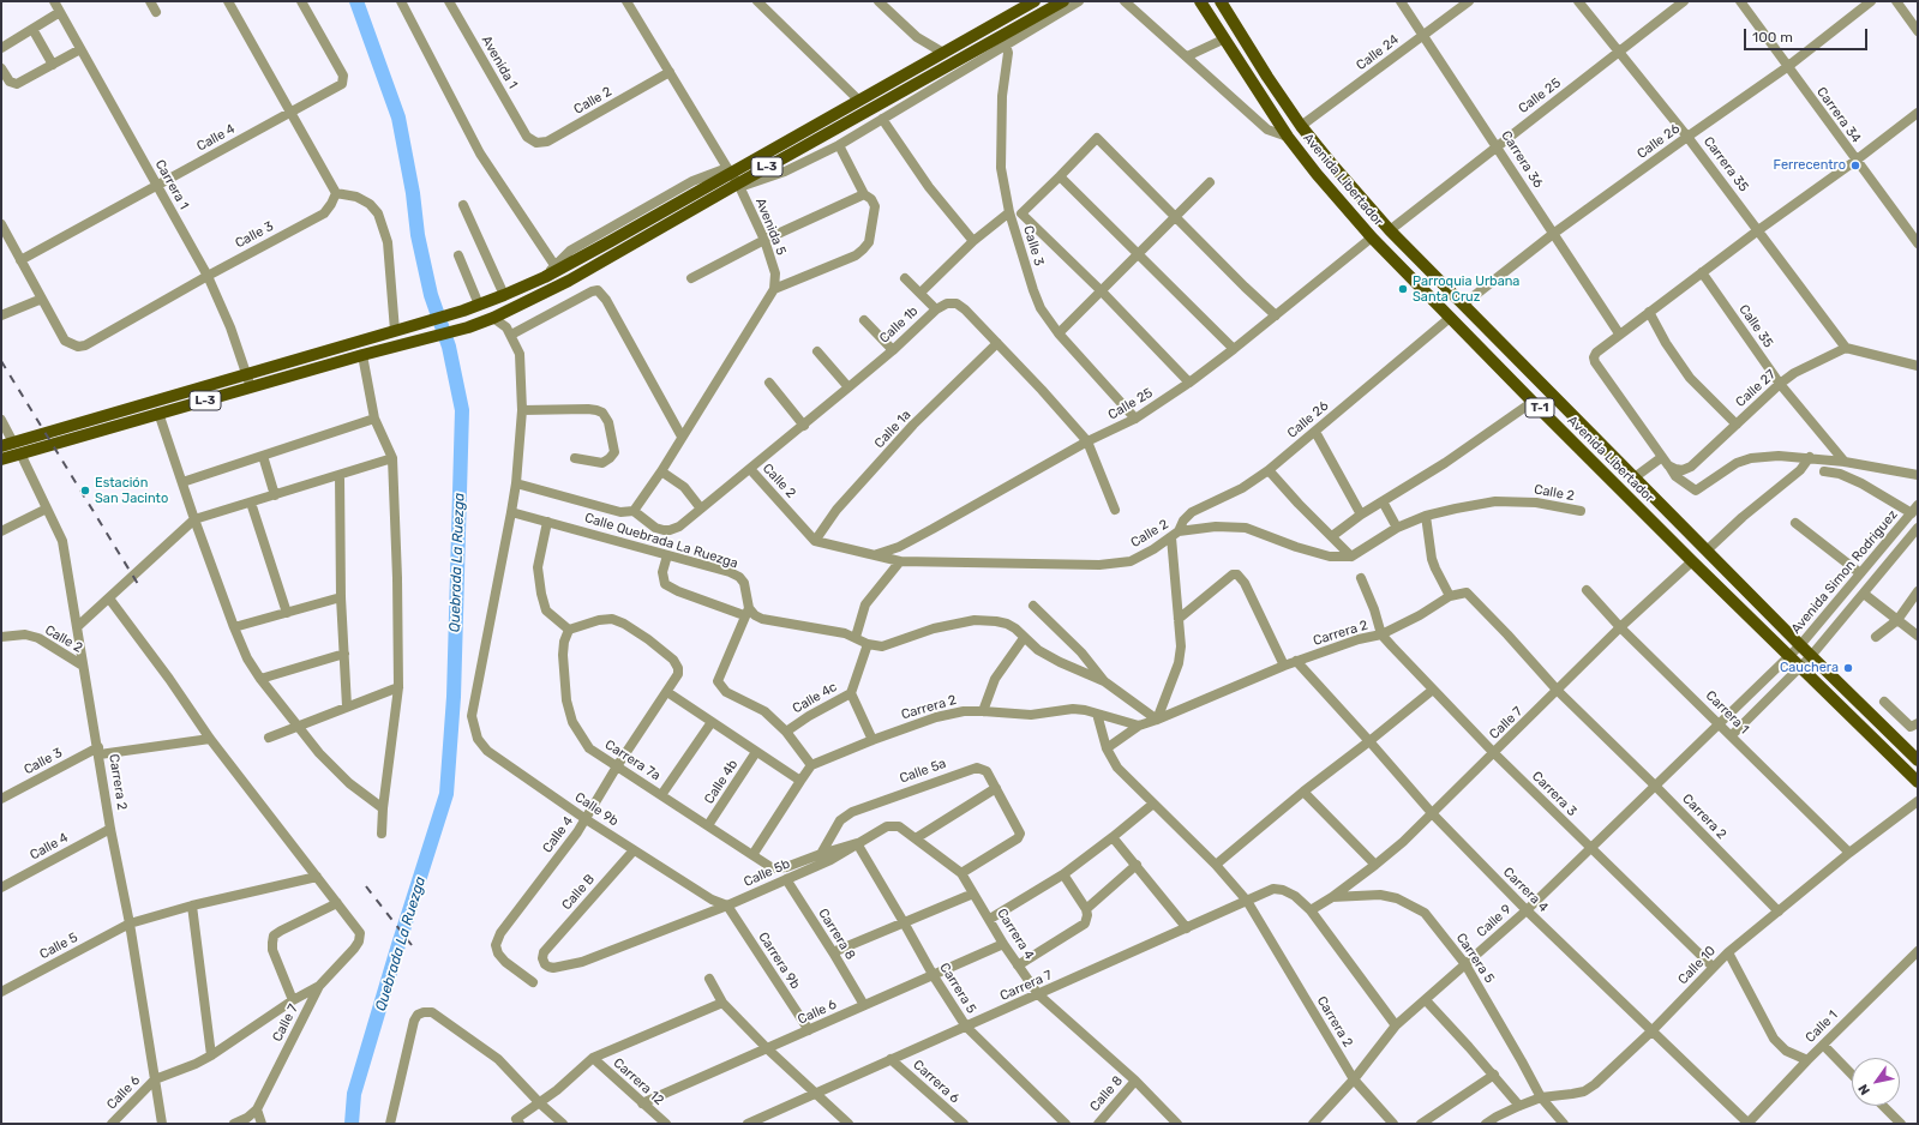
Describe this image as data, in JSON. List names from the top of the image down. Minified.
{"streets":{"main road":["L-3","Avenida Libertador","T-1"],"street":["Calle 24","Avenida 1","Calle 25","Calle 2","Carrera 34","Calle 4","Calle 26","Carrera 36","Carrera 35","Carrera 1","Avenida 5","Calle 3","Calle 1b","Calle 35","Calle 27","Calle 1a","Calle Quebrada La Ruezga","Avenida Simon Rodriguez","Carrera 2","Calle 4c","Calle 7","Carrera 7a","Calle 5a","Calle 4b","Carrera 3","Calle 9b","Calle 5b","Carrera 4","Calle B","Calle 9","Carrera 8","Calle 5","Carrera 5","Carrera 9b","Calle 10","Carrera 7","Calle 6","Calle 1","Carrera 12","Carrera 6","Calle 8"]},"crossings":[["Calle 24","Carrera 36"],["Calle 24","Avenida Libertador"],["Avenida 1","Calle 2"],["Calle 25","Calle 2"],["Calle 25","Carrera 36"],["Calle 25","Carrera 35"],["Calle 25","Avenida Libertador"],["Calle 25","Calle 3"],["Calle 25","Calle 1b"],["Calle 2","Calle 26"],["Calle 2","Avenida 5"],["Calle 2","Calle 1b"],["Calle 2","Calle 1a"],["Calle 2","Carrera 2"],["Carrera 34","Calle 26"],["Calle 4","Carrera 1"],["Calle 4","Calle 3"],["Calle 4","Carrera 2"],["Calle 4","Carrera 7a"],["Calle 4","Calle 9b"],["Calle 26","Carrera 36"],["Calle 26","Carrera 35"],["Calle 26","Avenida Libertador"],["Carrera 35","Calle 27"],["L-3","Carrera 1"],["L-3","Avenida 5"],["L-3","Carrera 2"],["Avenida Libertador","Avenida Simon Rodriguez"],["Avenida Libertador","Calle 7"],["Carrera 1","Calle 3"],["Carrera 1","Avenida Simon Rodriguez"],["Carrera 1","Calle 7"],["Carrera 1","Calle 9"],["Carrera 1","Calle 10"],["Calle 3","Carrera 2"],["Calle 1b","Calle 1a"],["Calle 35","Calle 27"],["Calle Quebrada La Ruezga","Calle 9b"],["Avenida Simon Rodriguez","Calle 9"],["Carrera 2","Calle 4c"],["Carrera 2","Calle 7"],["Carrera 2","Carrera 7a"],["Carrera 2","Carrera 3"],["Carrera 2","Carrera 4"],["Carrera 2","Calle 9"],["Carrera 2","Calle 5"],["Carrera 2","Calle 10"],["Carrera 2","Carrera 7"],["Carrera 2","Calle 6"],["Calle 7","Carrera 3"],["Calle 7","Carrera 4"],["Calle 7","Carrera 5"],["Carrera 7a","Calle 5a"],["Carrera 7a","Calle 4b"],["Carrera 7a","Calle 5b"],["Carrera 7a","Carrera 5"],["Calle 5a","Carrera 4"],["Carrera 3","Calle 9"],["Carrera 3","Calle 10"],["Calle 9b","Calle 5b"],["Calle 9b","Calle B"],["Calle 9b","Carrera 9b"],["Calle 5b","Carrera 4"],["Calle 5b","Calle B"],["Calle 5b","Carrera 8"],["Calle 5b","Carrera 5"],["Calle 5b","Carrera 9b"],["Carrera 4","Calle 9"],["Carrera 4","Calle 10"],["Carrera 4","Carrera 7"],["Carrera 4","Calle 6"],["Carrera 4","Calle 1"],["Carrera 4","Calle 8"],["Calle 9","Carrera 5"],["Carrera 8","Calle 6"],["Carrera 5","Calle 10"],["Carrera 5","Carrera 7"],["Carrera 5","Calle 6"],["Carrera 9b","Calle 6"],["Carrera 7","Carrera 6"],["Calle 6","Carrera 12"]],"water":["Quebrada La Ruezga"],"places":["Ferrecentro","Parroquia Urbana Santa Cruz","Estación San Jacinto","Cauchera"],"scale_bar":"100 m","north":"bottom left"}
